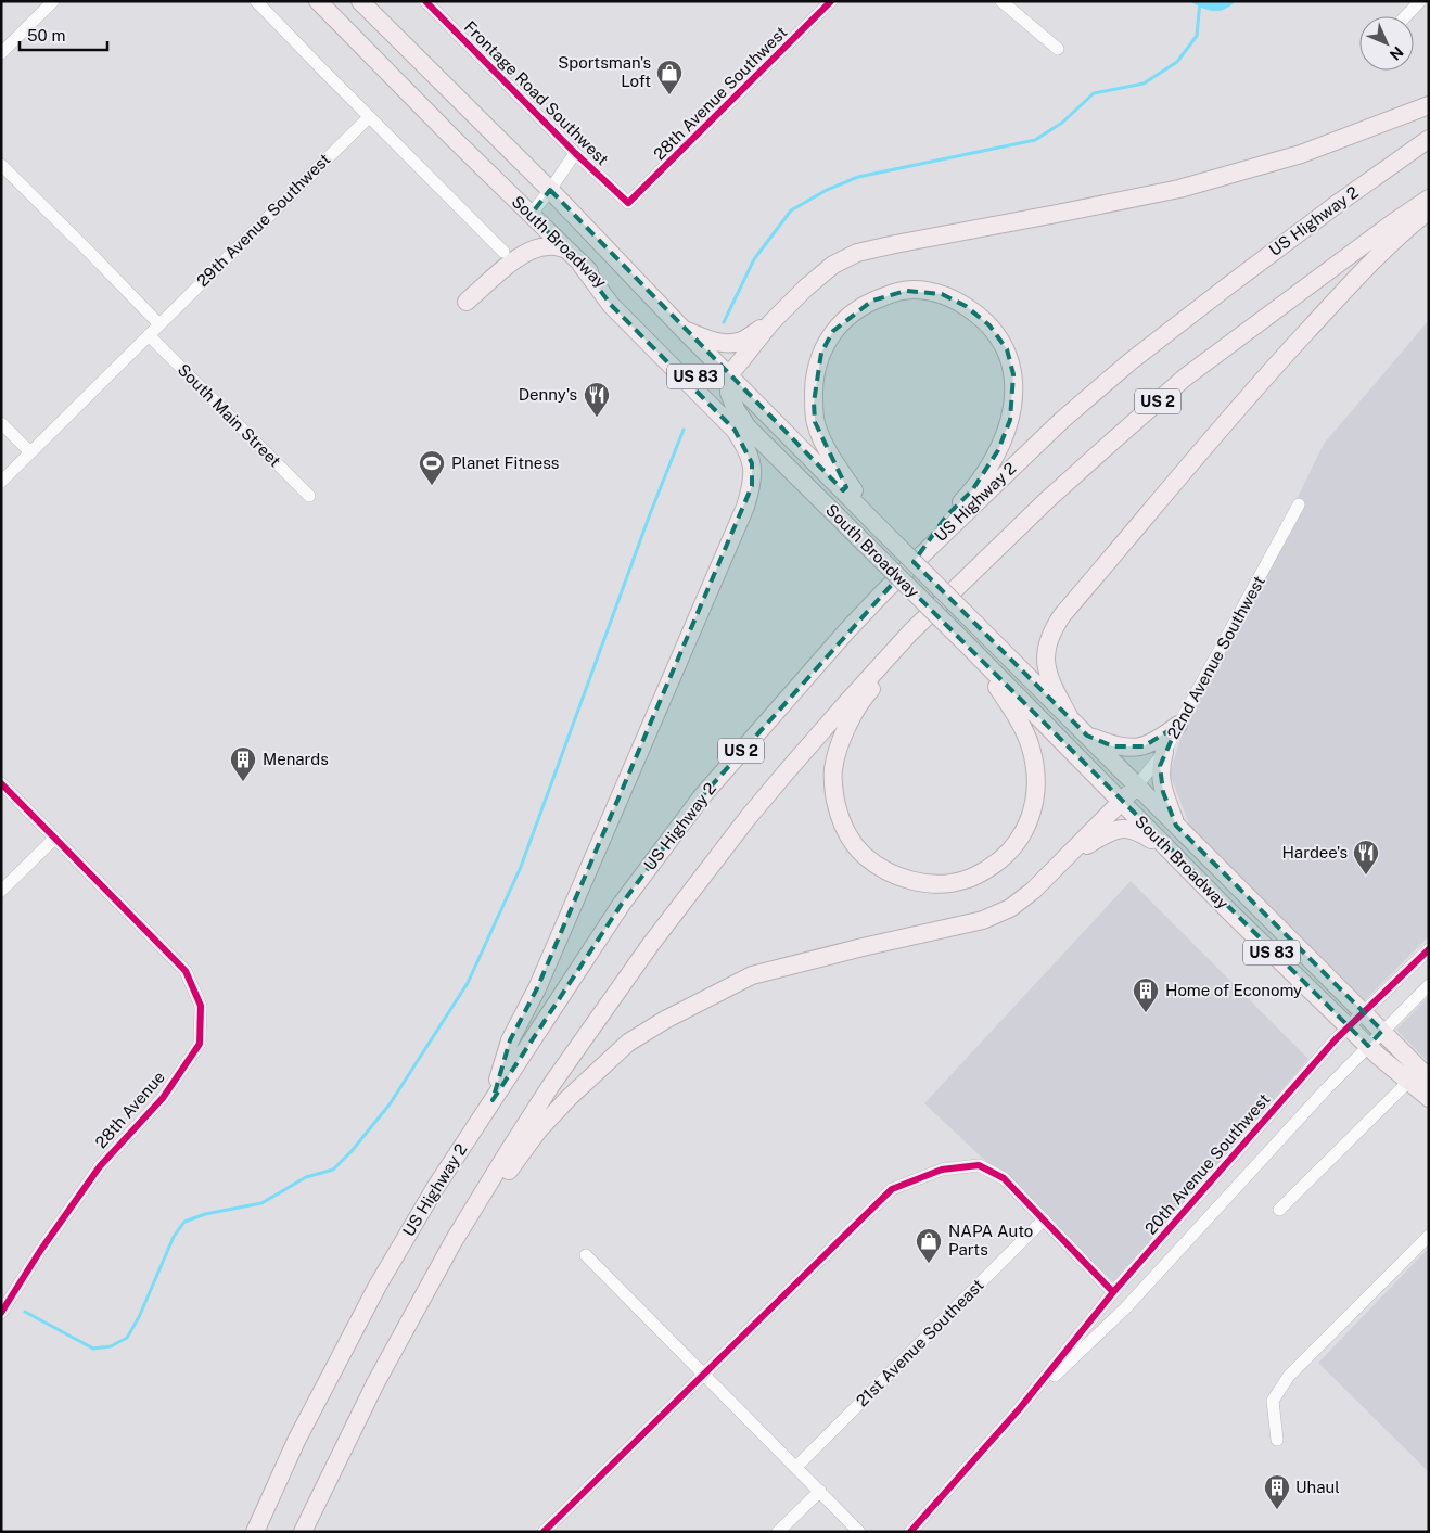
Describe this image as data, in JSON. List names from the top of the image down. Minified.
{"streets":{"highway":["US Highway 2","South Broadway","US 83","US 2","22nd Avenue Southwest"],"street":["Frontage Road Southwest","28th Avenue Southwest","29th Avenue Southwest","South Main Street","28th Avenue","20th Avenue Southwest","21st Avenue Southeast"]},"crossings":[["Frontage Road Southwest","28th Avenue Southwest"],["29th Avenue Southwest","South Main Street"],["South Broadway","22nd Avenue Southwest"],["South Broadway","20th Avenue Southwest"]],"places":{"shop":["Sportsman's Loft","NAPA Auto Parts"],"restaurant":["Denny's","Hardee's"],"sports":["Planet Fitness"],"building":["Menards","Home of Economy","Uhaul"]},"scale_bar":"50 m","north":"bottom right"}
